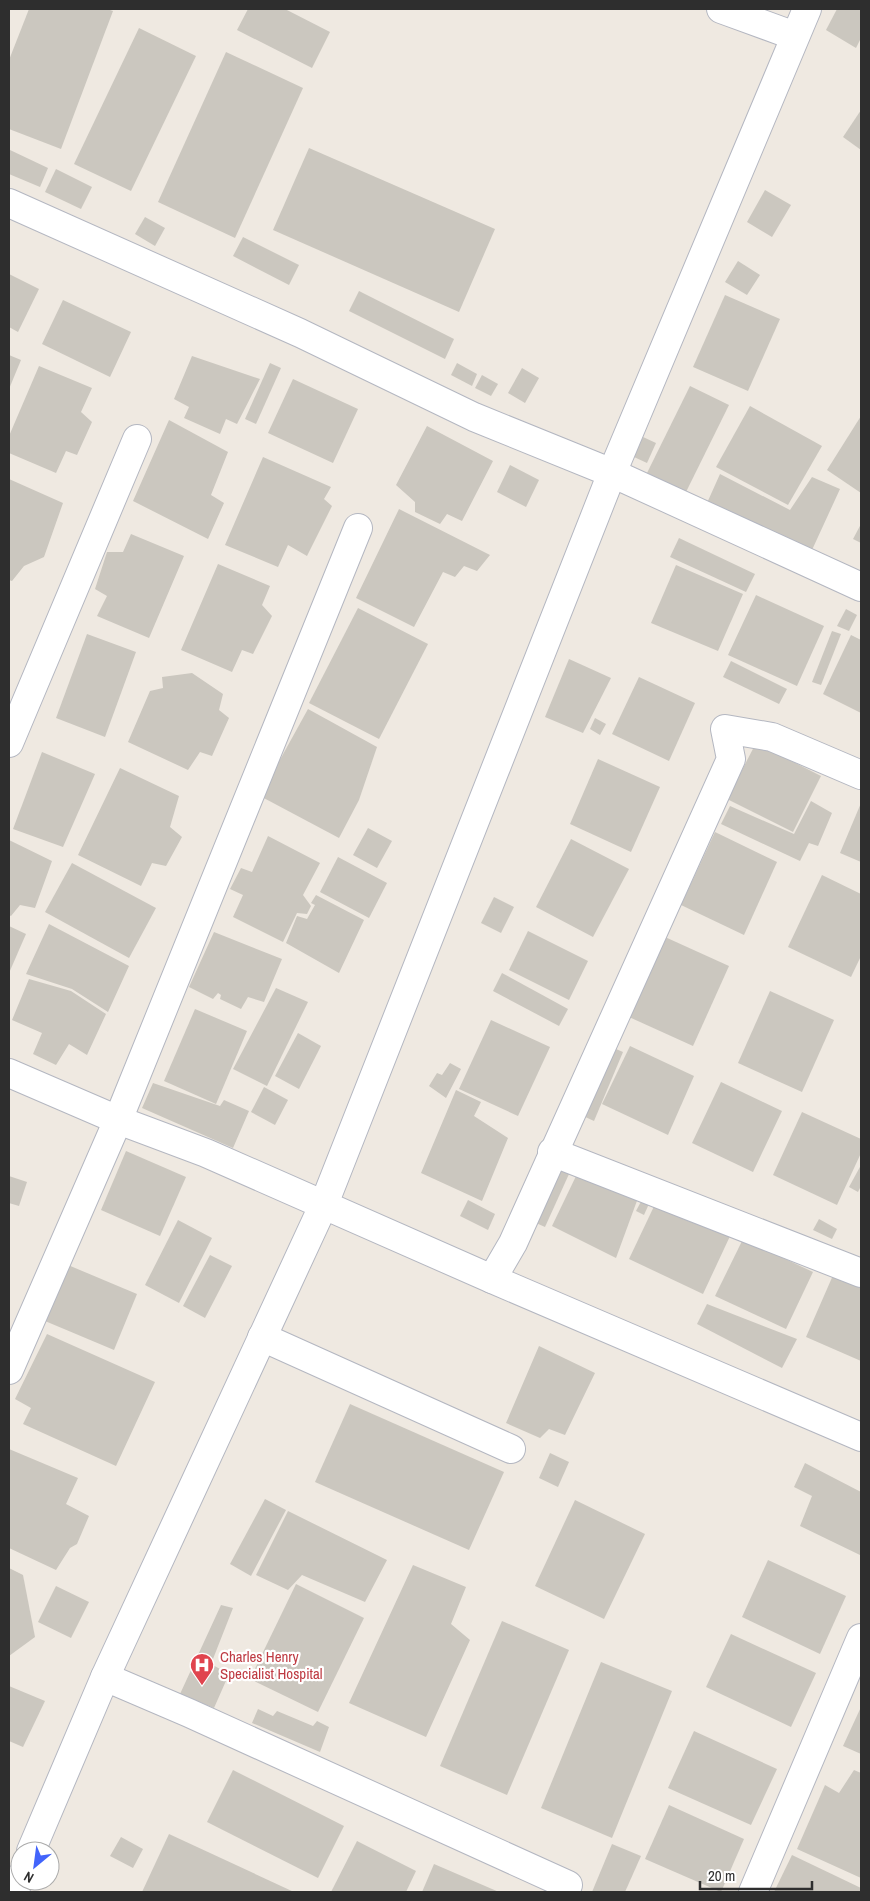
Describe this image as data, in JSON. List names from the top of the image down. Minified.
{"places":{"hospital":["Charles Henry Specialist Hospital"]},"scale_bar":"20 m","north":"bottom left"}
